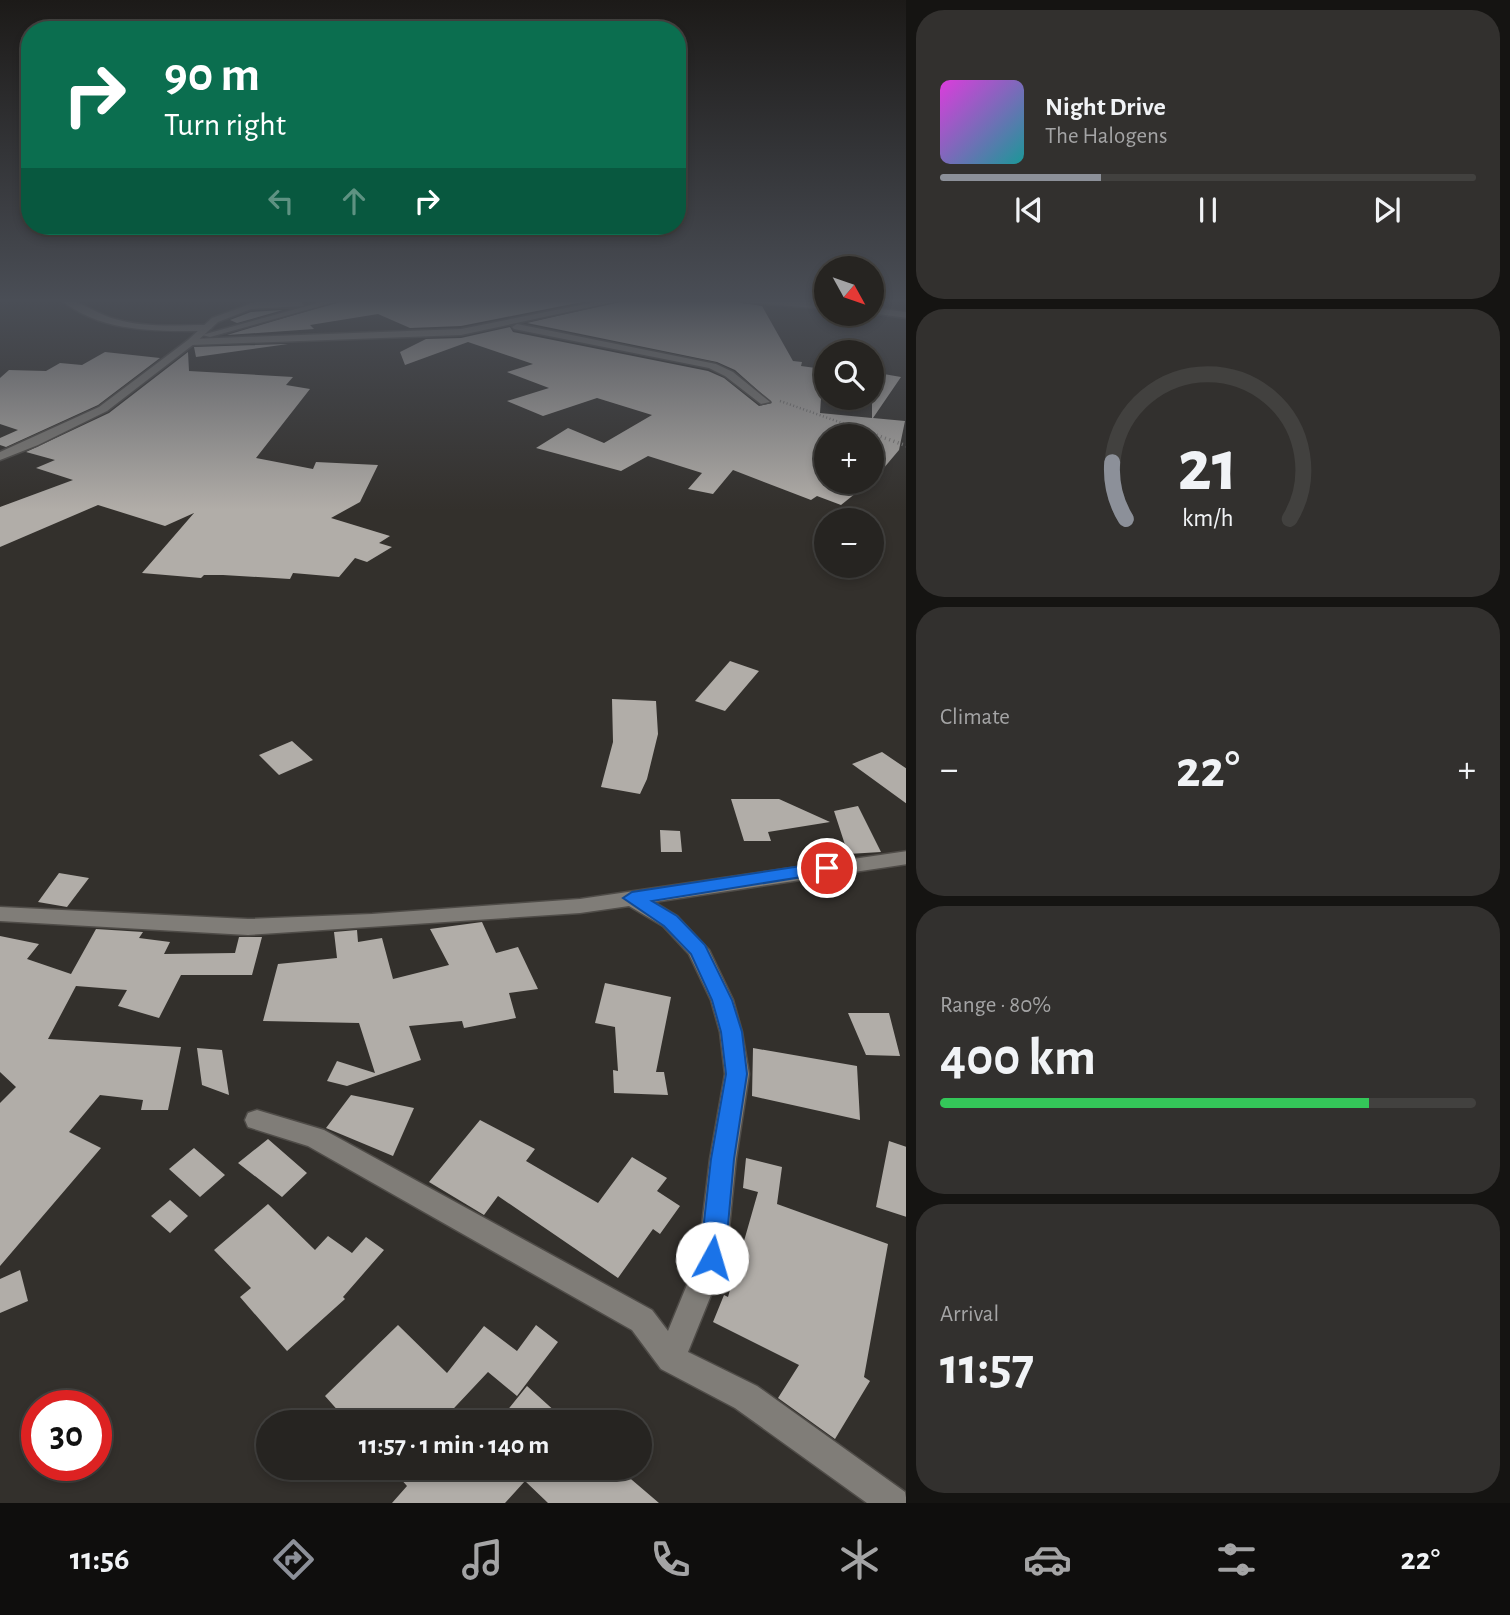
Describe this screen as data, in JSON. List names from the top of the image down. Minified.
{"north":"bottom right","page":{"turn":["90 m","Turn right"],"song":["Night Drive","The Halogens"],"map_buttons":["+","−"],"tile":["Climate",["Range · 80%","400 km"],["Arrival","11:57"]],"heat":["−","22°","+"],"limit":"30","trip":"11:57 · 1 min · 140 m","tabs":["11:56","22°"],"gauge":["21","km/h"]}}
